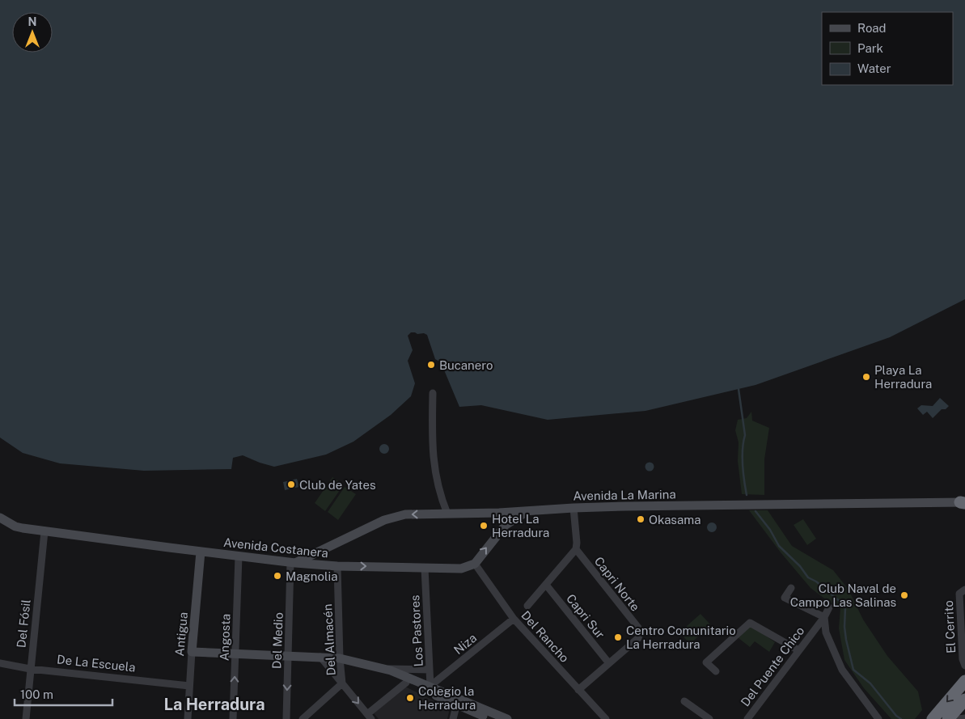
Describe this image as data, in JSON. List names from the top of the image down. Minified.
{"streets":{"main road":["Avenida La Marina","Avenida Costanera","Antigua"],"street":["Capri Norte","Capri Sur","Del Fósil","El Cerrito","Los Pastores","Del Rancho","Angosta","Del Almacén","Del Medio","Niza","De La Escuela","Del Puente Chico"]},"crossings":[["Avenida La Marina","Avenida Costanera"],["Avenida La Marina","Del Medio"],["Avenida Costanera","Del Fósil"],["Avenida Costanera","Los Pastores"],["Avenida Costanera","Antigua"],["Avenida Costanera","Del Rancho"],["Avenida Costanera","Angosta"],["Avenida Costanera","Del Almacén"],["Avenida Costanera","Del Medio"],["Capri Norte","Capri Sur"],["Del Fósil","De La Escuela"],["Los Pastores","Niza"],["Antigua","De La Escuela"],["Del Rancho","Niza"]],"one_way":["Angosta","Del Medio"],"districts":["La Herradura"],"places":["Bucanero","Playa La Herradura","Club de Yates","Okasama","Hotel La Herradura","Magnolia","Club Naval de Campo Las Salinas","Centro Comunitario La Herradura","Colegio la Herradura"],"legend":["Road","Park","Water"],"scale_bar":"100 m","north":"top"}
